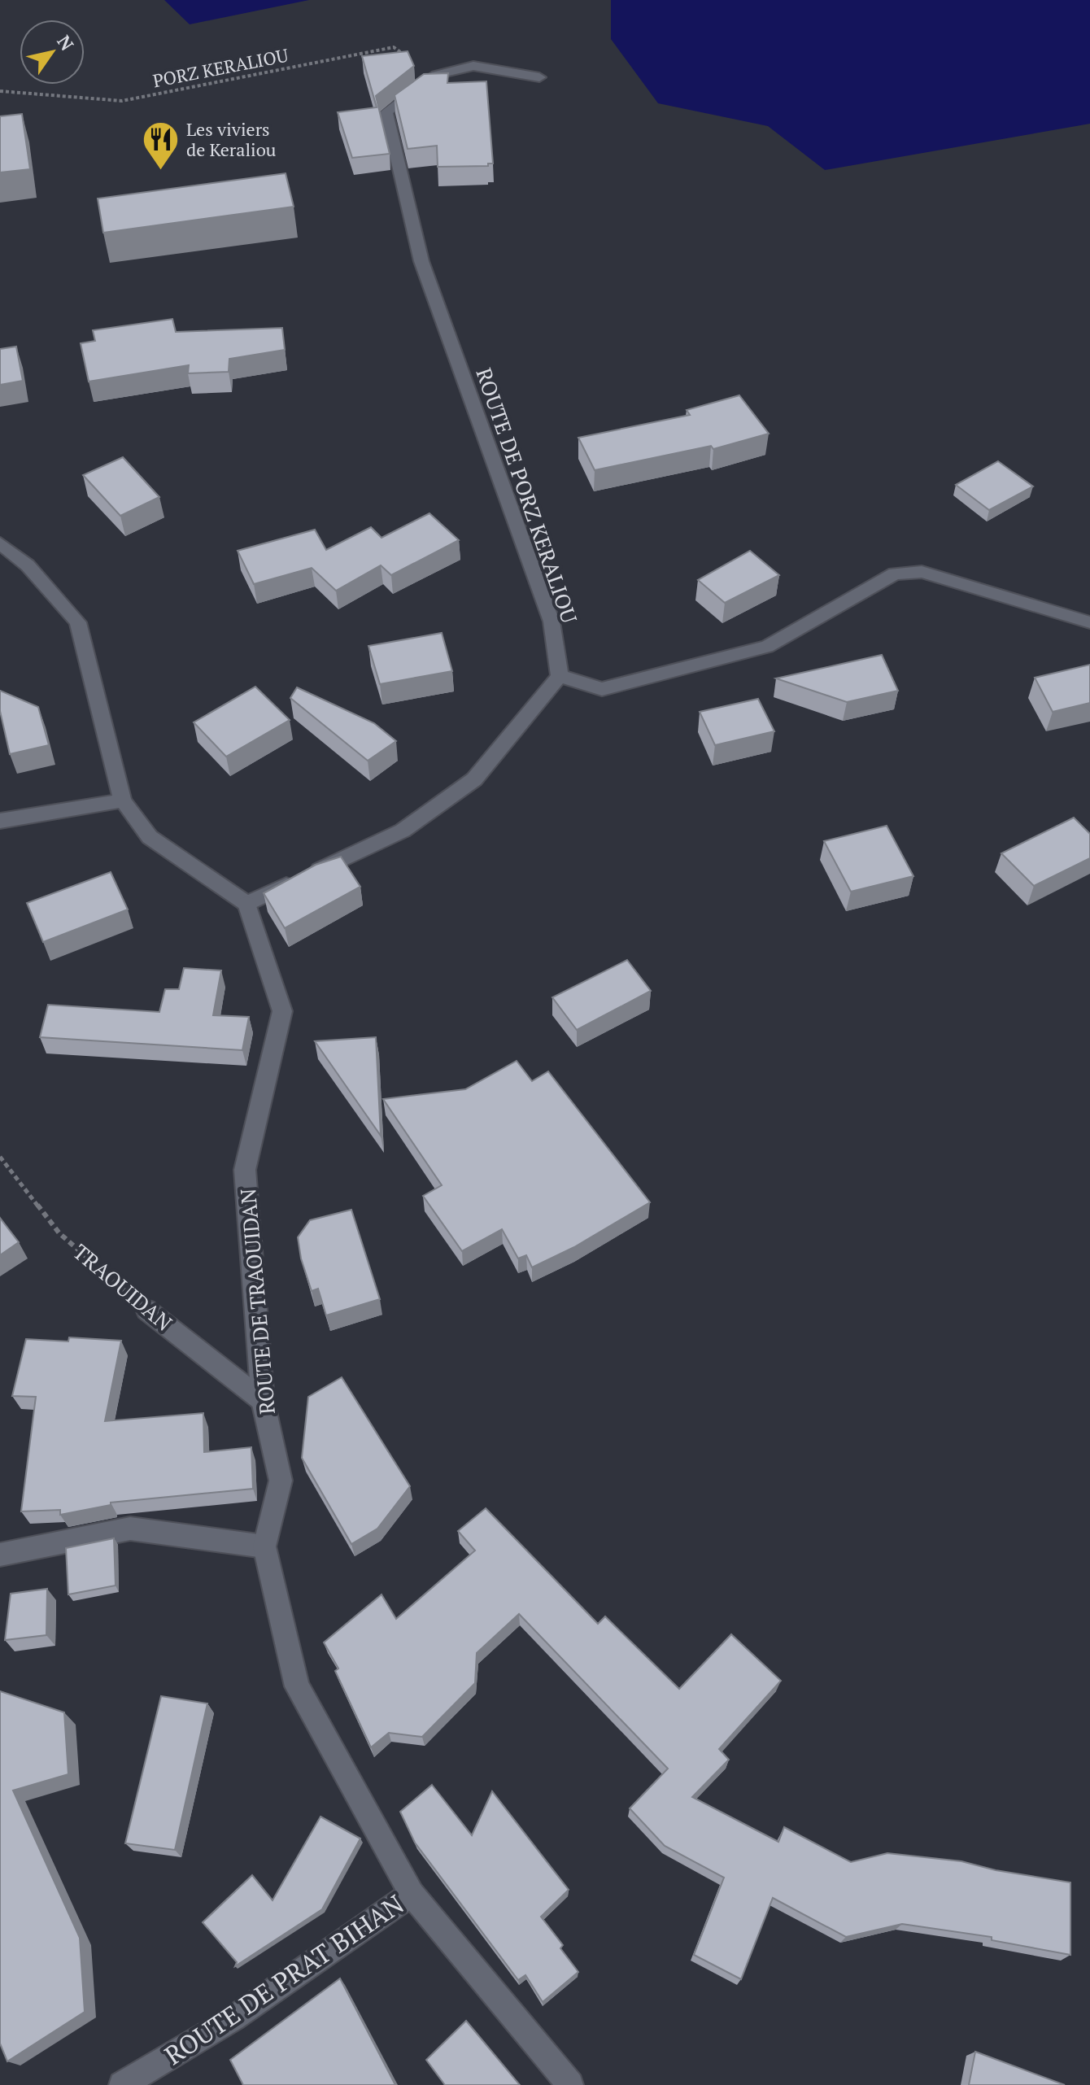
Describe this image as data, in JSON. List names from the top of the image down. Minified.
{"streets":{"street":["ROUTE DE PORZ KERALIOU","TRAOUIDAN","ROUTE DE TRAOUIDAN","ROUTE DE PRAT BIHAN"],"path":["PORZ KERALIOU"]},"crossings":[["PORZ KERALIOU","ROUTE DE PORZ KERALIOU"],["TRAOUIDAN","ROUTE DE TRAOUIDAN"],["ROUTE DE TRAOUIDAN","ROUTE DE PRAT BIHAN"]],"places":{"restaurant":["Les viviers de Keraliou"]},"north":"top right"}
